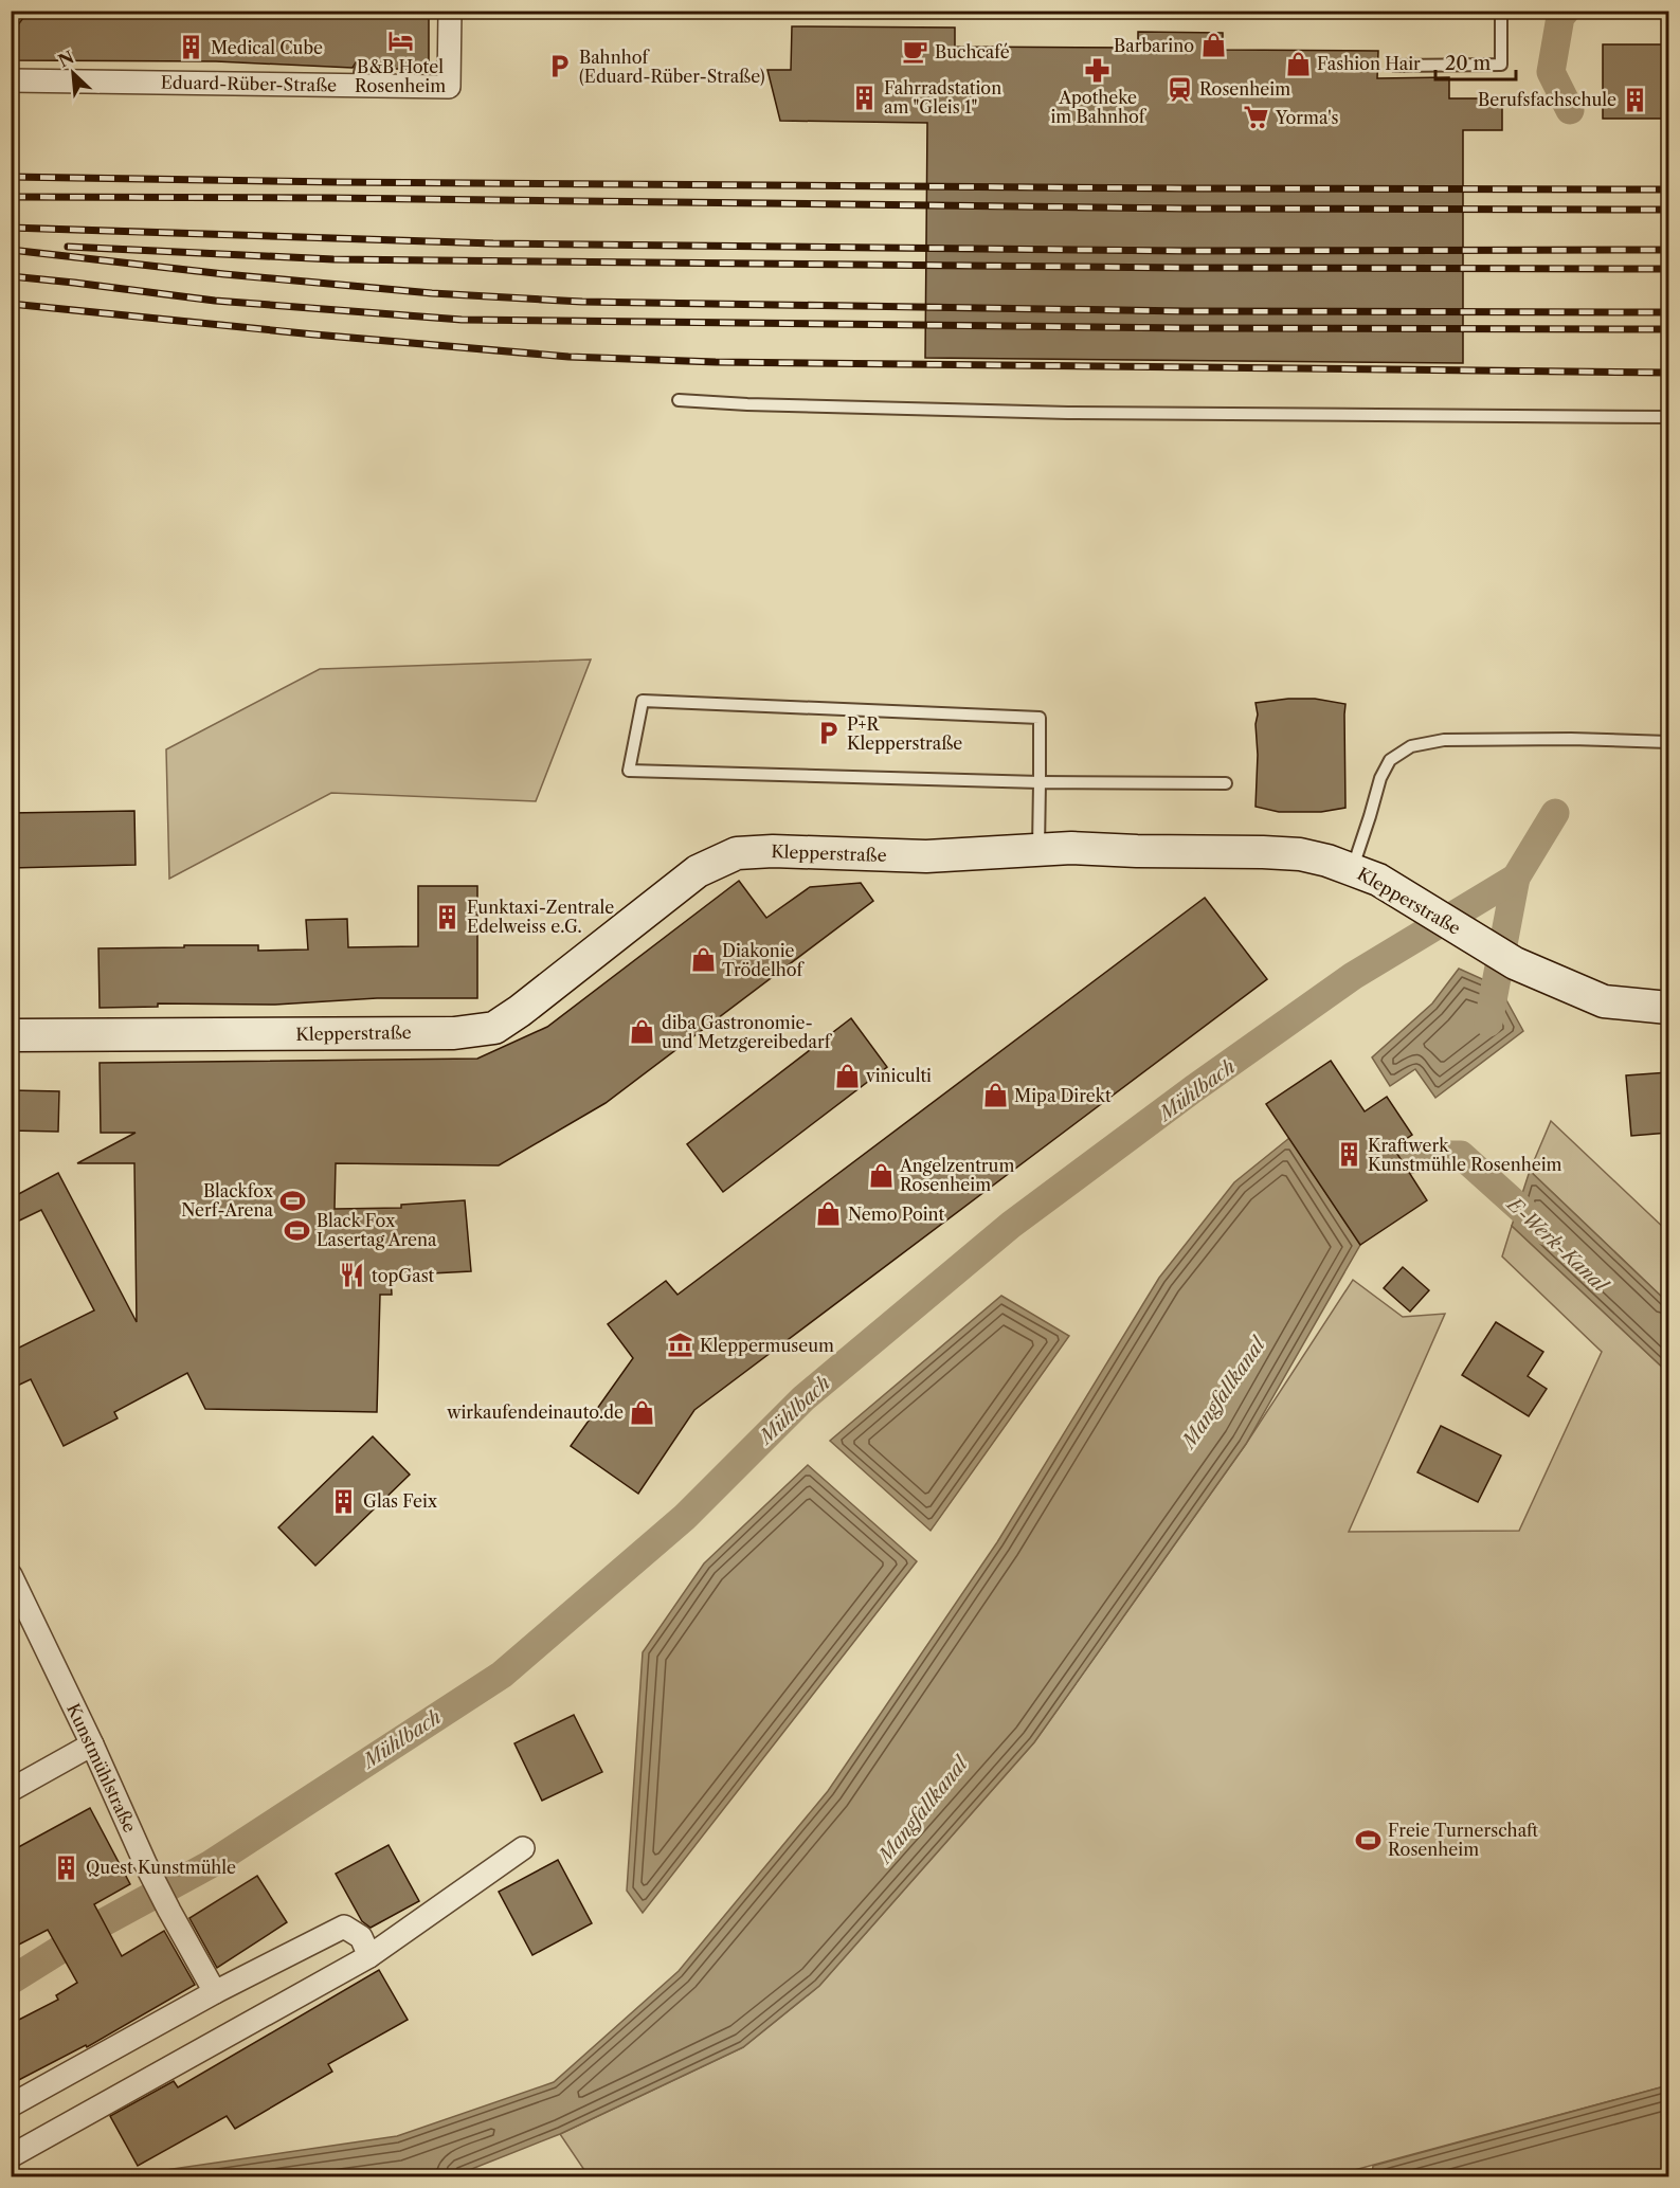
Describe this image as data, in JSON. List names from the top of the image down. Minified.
{"streets":{"street":["Eduard-Rüber-Straße","Klepperstraße","Kunstmühlstraße"]},"water":["Mühlbach","E-Werk-Kanal","Mangfallkanal"],"places":{"hotel":["B&B Hotel Rosenheim"],"shop":["Barbarino","Fashion Hair","Diakonie Trödelhof","diba Gastronomie- und Metzgereibedarf","viniculti","Mipa Direkt","Angelzentrum Rosenheim","Nemo Point","wirkaufendeinauto.de"],"building":["Medical Cube","Fahrradstation am \"Gleis 1\"","Berufsfachschule","Funktaxi-Zentrale Edelweiss e.G.","Kraftwerk Kunstmühle Rosenheim","Glas Feix","Quest Kunstmühle"],"cafe":["Buchcafé"],"parking":["Bahnhof (Eduard-Rüber-Straße)","P+R Klepperstraße"],"pharmacy":["Apotheke im Bahnhof"],"station":["Rosenheim"],"supermarket":["Yorma's"],"sports":["Blackfox Nerf-Arena","Black Fox Lasertag Arena","Freie Turnerschaft Rosenheim"],"restaurant":["topGast"],"museum":["Kleppermuseum"]},"scale_bar":"20 m","north":"top left"}
